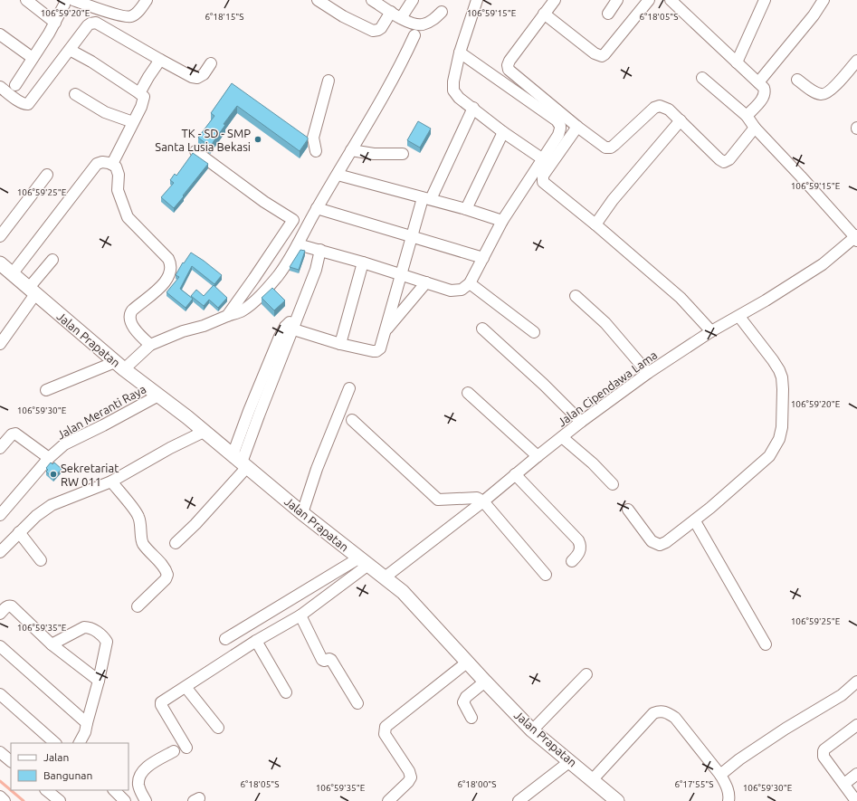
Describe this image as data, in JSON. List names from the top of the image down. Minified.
{"streets":{"main road":["Jalan Prapatan"],"street":["Jalan Cipendawa Lama","Jalan Meranti Raya"]},"crossings":[["Jalan Prapatan","Jalan Cipendawa Lama"],["Jalan Prapatan","Jalan Meranti Raya"]],"places":["TK - SD - SMP Santa Lusia Bekasi","Sekretariat RW 011"],"legend":["Jalan","Bangunan"],"coordinates":["106°59'20\"E","106°59'15\"E","6°18'15\"S","6°18'05\"S","106°59'25\"E","106°59'30\"E","106°59'35\"E","6°18'00\"S","6°17'55\"S"]}
